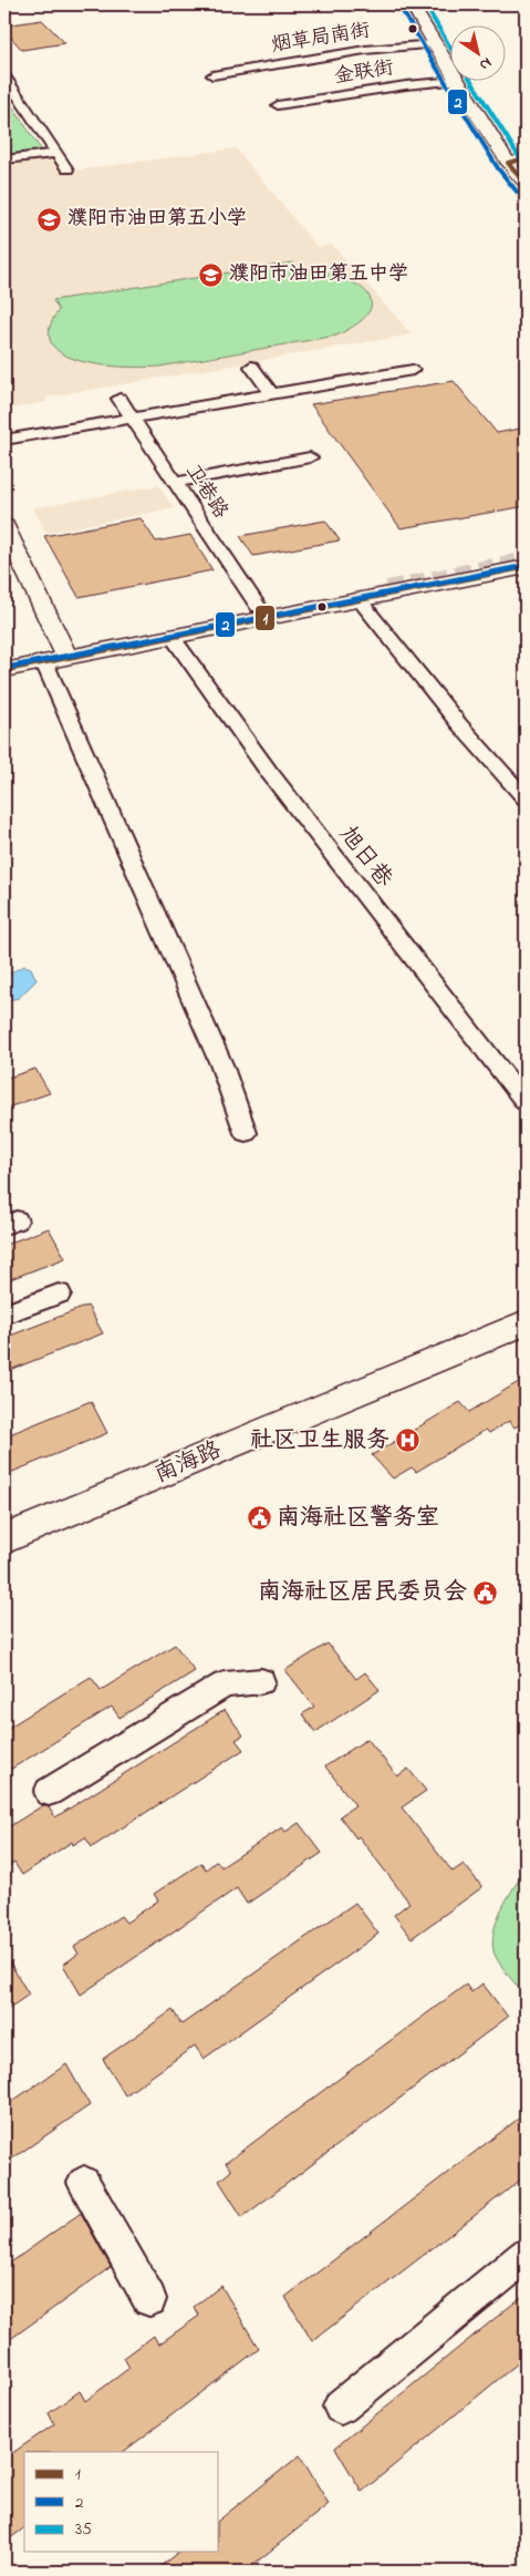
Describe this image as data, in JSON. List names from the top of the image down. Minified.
{"streets":{"main road":["南海路"],"street":["烟草局南街","金联街","卫巷路","旭日巷"]},"places":{"school or university":["濮阳市油田第五小学","濮阳市油田第五中学"],"hospital":["社区卫生服务"],"public building":["南海社区警务室","南海社区居民委员会"]},"lines":["transit line 35","transit line 2","transit line 1"],"legend":["1","2","35"],"north":"bottom right"}
